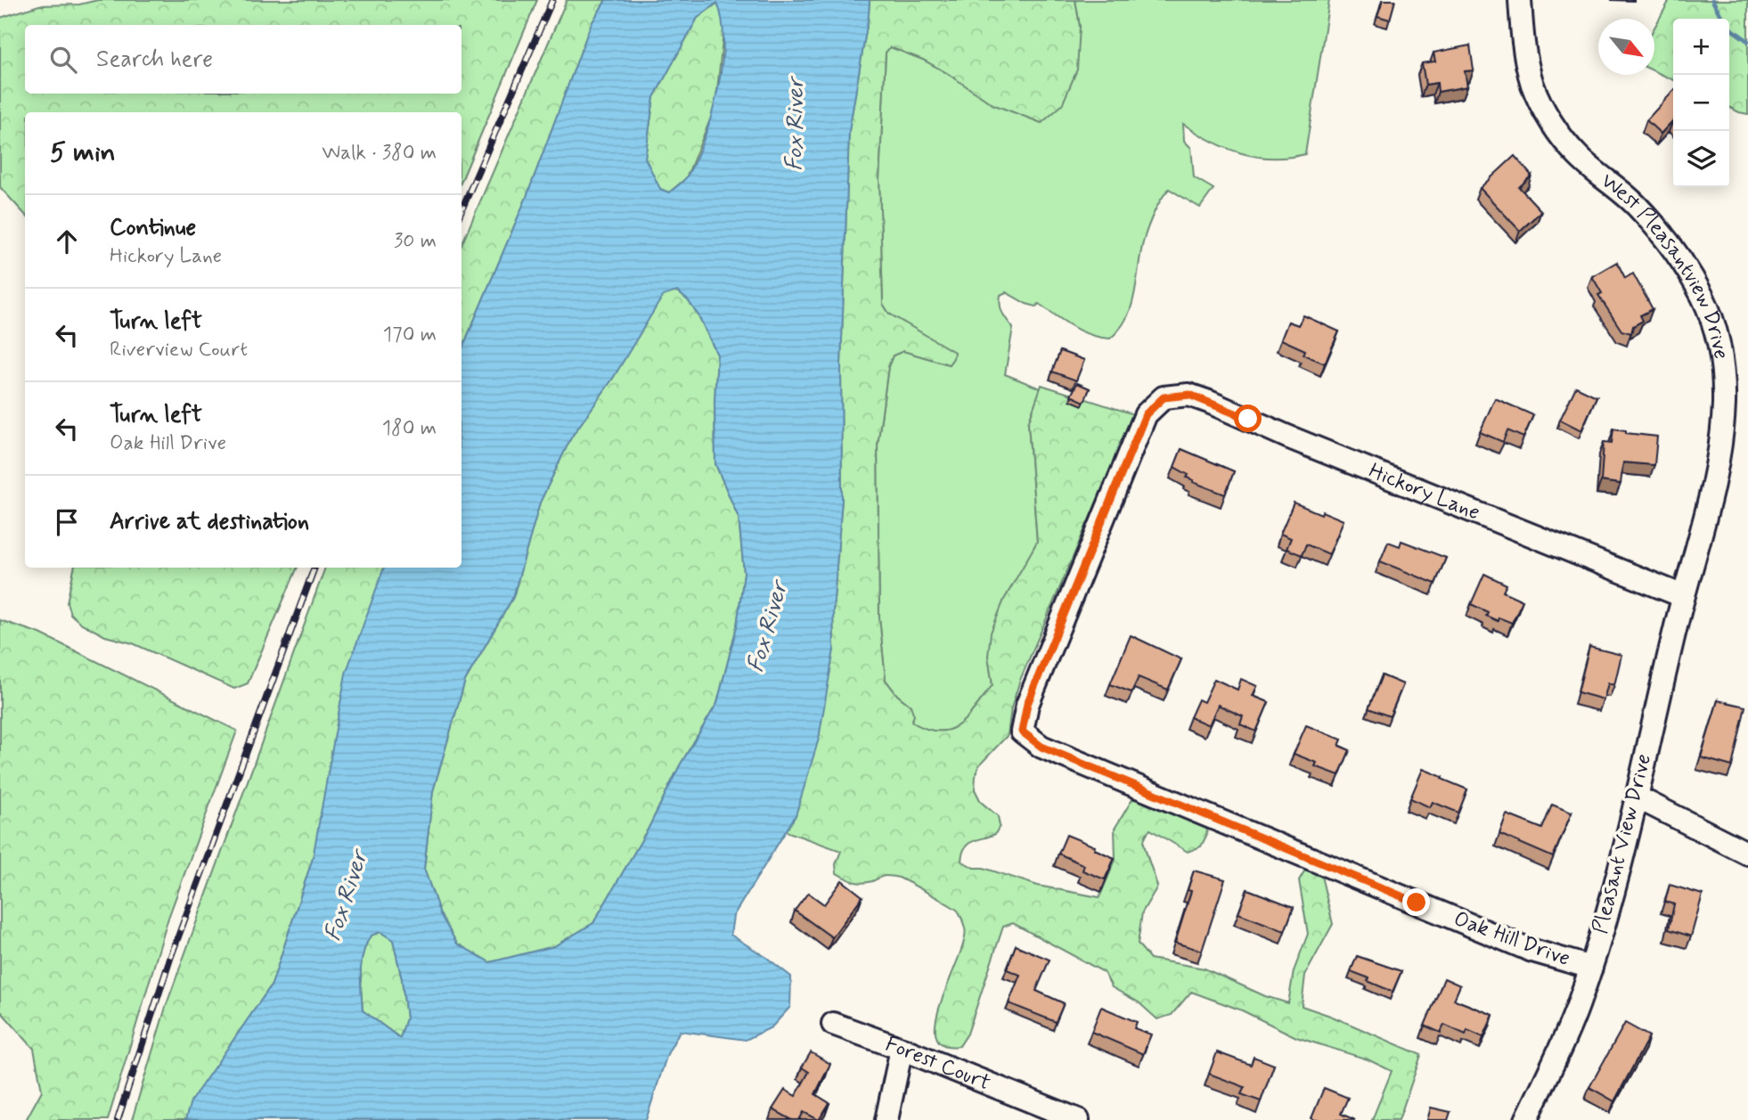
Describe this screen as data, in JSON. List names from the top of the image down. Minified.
{"streets":{"street":["West Pleasantview Drive","Hickory Lane","Pleasant View Drive","Oak Hill Drive","Forest Court"]},"crossings":[["West Pleasantview Drive","Hickory Lane"],["West Pleasantview Drive","Pleasant View Drive"],["Hickory Lane","Pleasant View Drive"],["Hickory Lane","Oak Hill Drive"],["Pleasant View Drive","Oak Hill Drive"]],"water":["Fox River"],"north":"bottom right","page":{"map_buttons":["+","−"],"search":"Search here","heading":["5 min","Walk · 380 m"],"list":[["Continue","Hickory Lane","30 m"],["Turn left","Riverview Court","170 m"],["Turn left","Oak Hill Drive","180 m"],"Arrive at destination"]}}
